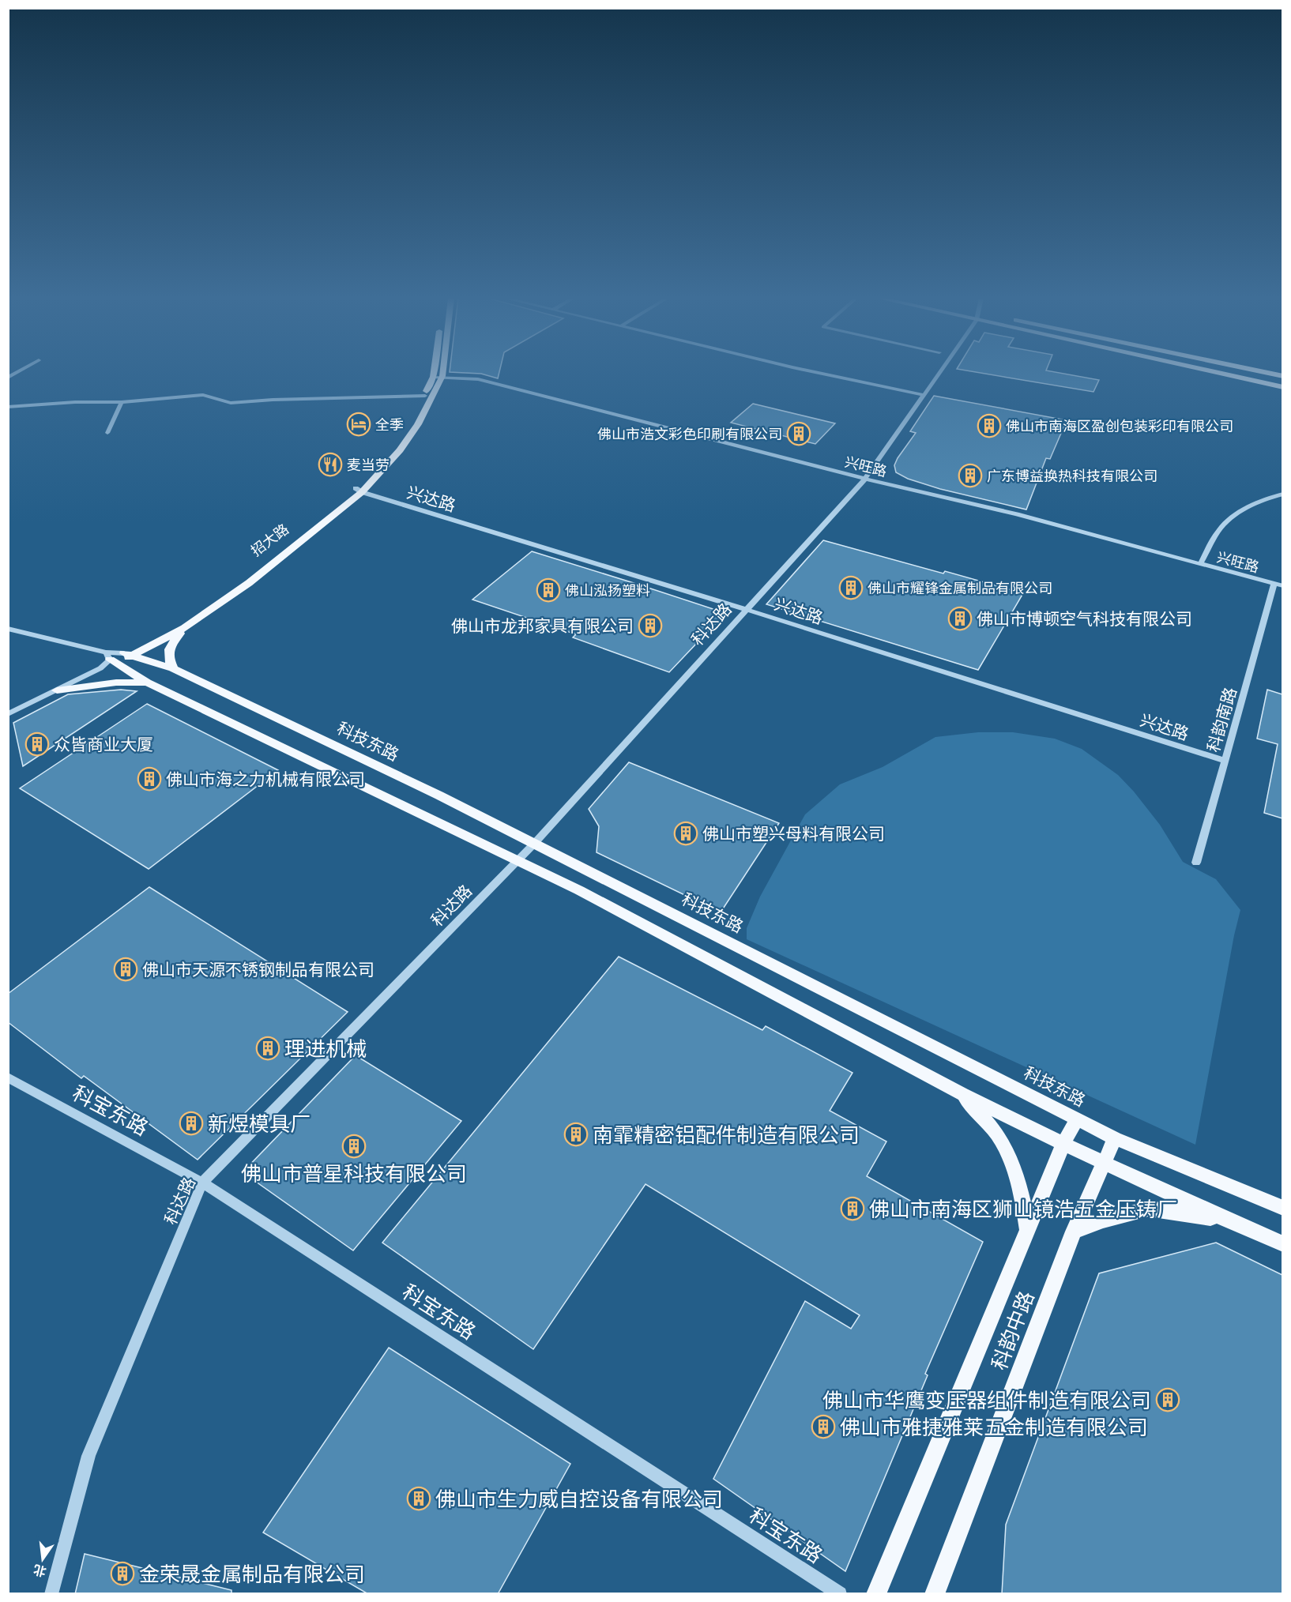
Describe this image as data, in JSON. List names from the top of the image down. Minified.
{"streets":{"main road":["招大路","科技东路","科韵中路"],"street":["兴旺路","兴达路","科达路","科韵南路","科宝东路"]},"crossings":[["兴旺路","招大路"],["兴旺路","科达路"],["兴旺路","科韵南路"],["兴达路","招大路"],["兴达路","科达路"],["兴达路","科韵南路"],["招大路","科技东路"],["科达路","科技东路"],["科达路","科宝东路"],["科技东路","科韵中路"]],"places":{"hotel":["全季"],"building":["佛山市南海区盈创包装彩印有限公司","佛山市浩文彩色印刷有限公司","广东博益换热科技有限公司","佛山市耀锋金属制品有限公司","佛山泓扬塑料","佛山市博顿空气科技有限公司","佛山市龙邦家具有限公司","众皆商业大厦","佛山市海之力机械有限公司","佛山市塑兴母料有限公司","佛山市天源不锈钢制品有限公司","理进机械","新煜模具厂","南霏精密铝配件制造有限公司","佛山市普星科技有限公司","佛山市南海区狮山镜浩五金压铸厂","佛山市华鹰变压器组件制造有限公司","佛山市雅捷雅莱五金制造有限公司","佛山市生力威自控设备有限公司","金荣晟金属制品有限公司"],"restaurant":["麦当劳"]},"north":"bottom"}
